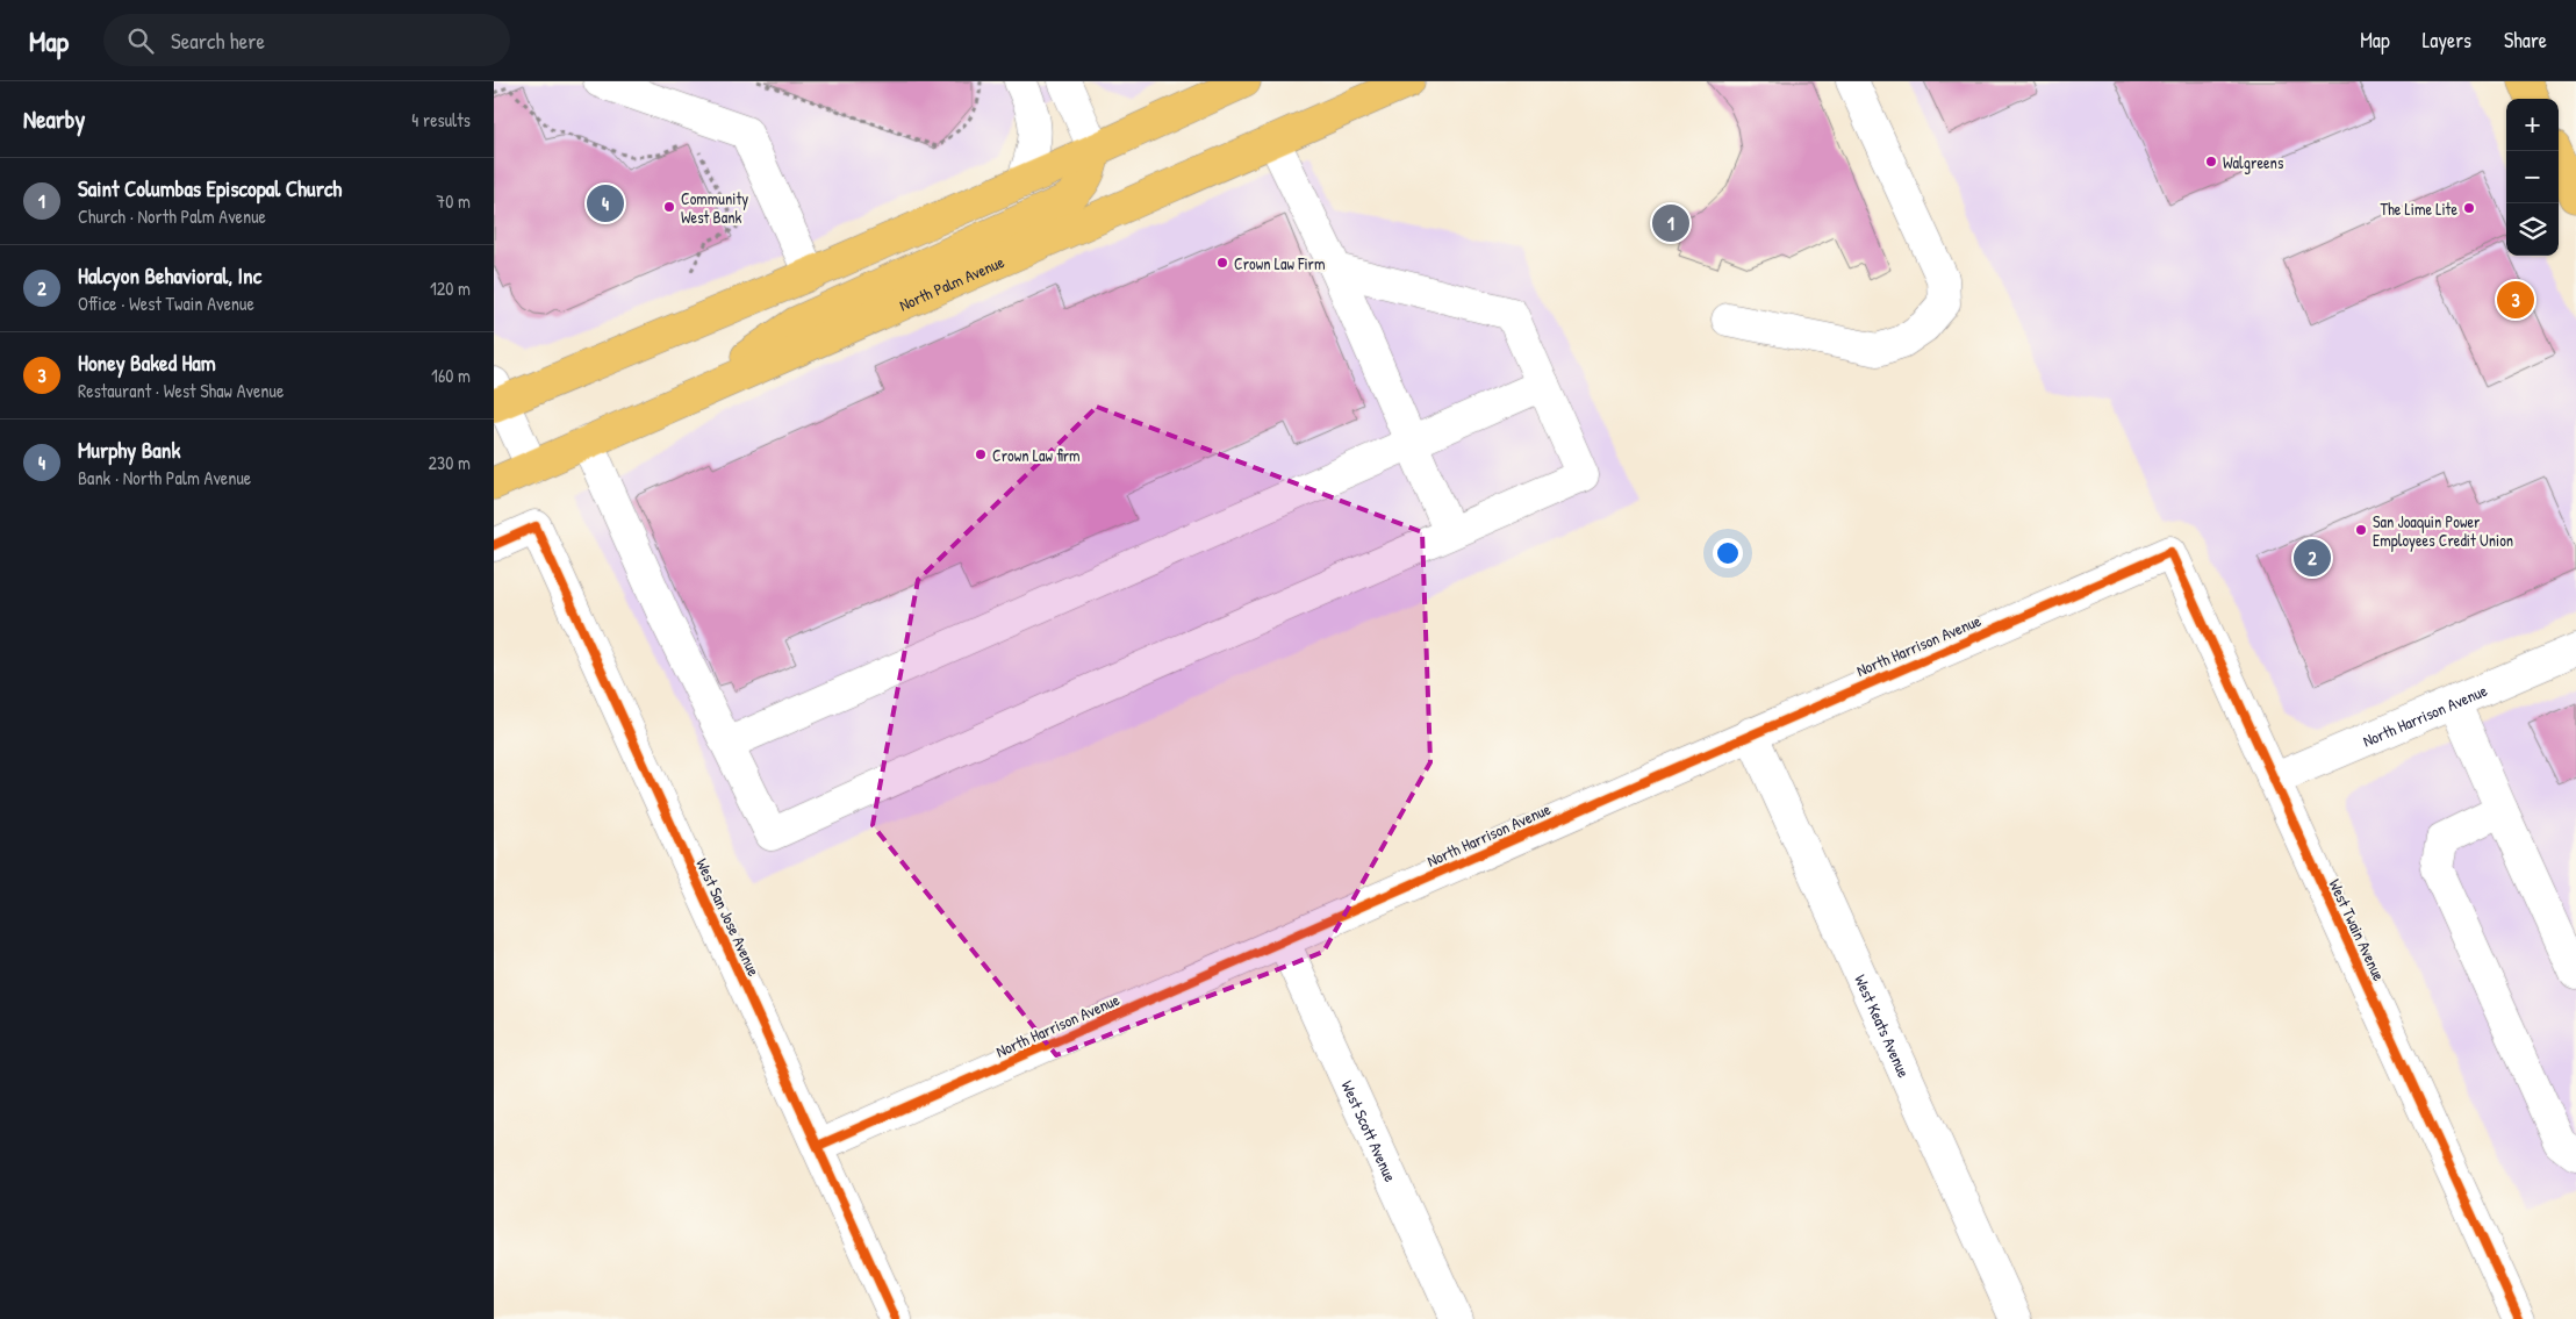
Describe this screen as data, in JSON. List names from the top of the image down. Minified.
{"streets":{"main road":["North Palm Avenue"],"street":["North Harrison Avenue","West San Jose Avenue","West Twain Avenue","West Keats Avenue","West Scott Avenue"]},"crossings":[["North Harrison Avenue","West San Jose Avenue"],["North Harrison Avenue","West Twain Avenue"],["North Harrison Avenue","West Keats Avenue"],["North Harrison Avenue","West Scott Avenue"]],"places":["Walgreens","Community West Bank","The Lime Lite","Crown Law Firm","Crown Law firm","San Joaquin Power Employees Credit Union"],"page":{"header":"Map","search":"Search here","nav":["Map","Layers","Share"],"heading":["Nearby","4 results"],"map_buttons":["+","−"],"list":[{"mark":"1","name":"Saint Columbas Episcopal Church","note":"Church · North Palm Avenue","value":"70 m"},{"mark":"2","name":"Halcyon Behavioral, Inc","note":"Office · West Twain Avenue","value":"120 m"},{"mark":"3","name":"Honey Baked Ham","note":"Restaurant · West Shaw Avenue","value":"160 m"},{"mark":"4","name":"Murphy Bank","note":"Bank · North Palm Avenue","value":"230 m"}],"pins":["4","1","3","2"]}}
